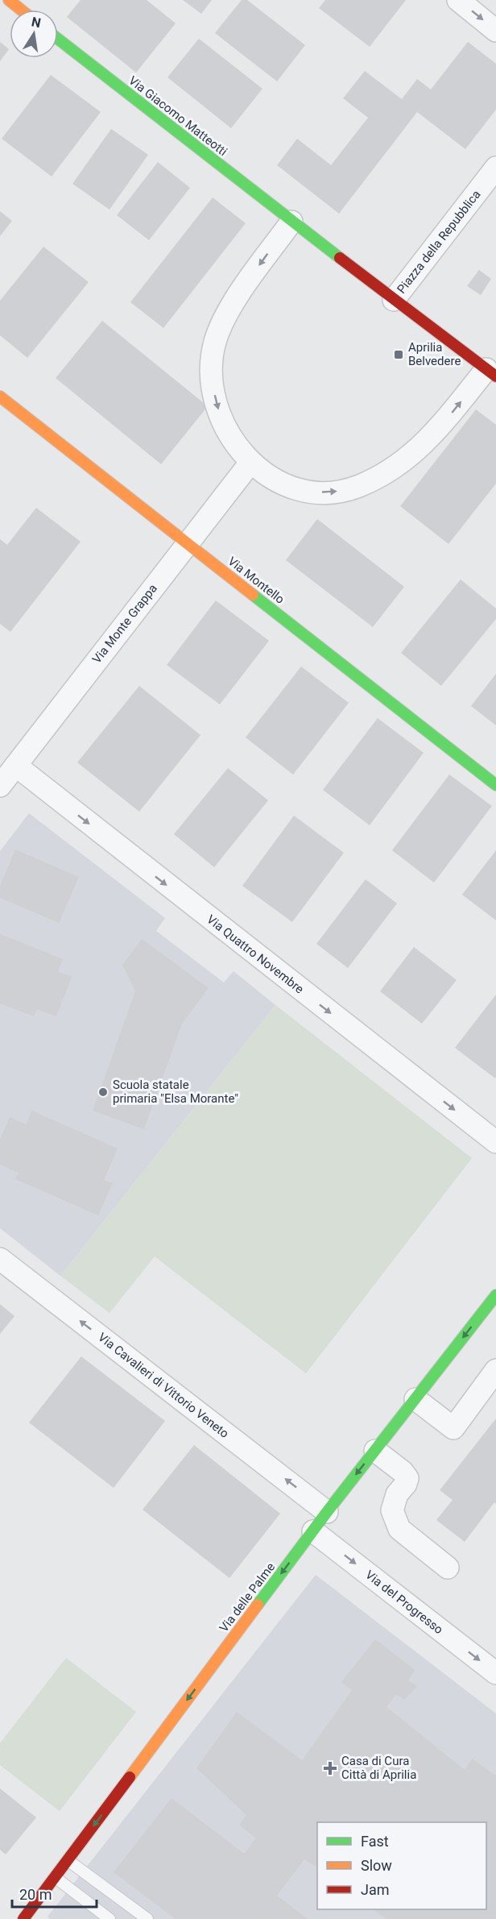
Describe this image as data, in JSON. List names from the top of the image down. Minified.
{"streets":{"street":["Via Giacomo Matteotti","Piazza della Repubblica","Via Montello","Via Monte Grappa","Via Quattro Novembre","Via Cavalieri di Vittorio Veneto","Via delle Palme","Via del Progresso"]},"crossings":[["Via Giacomo Matteotti","Piazza della Repubblica"],["Piazza della Repubblica","Via Monte Grappa"],["Via Montello","Via Monte Grappa"],["Via Monte Grappa","Via Quattro Novembre"],["Via Cavalieri di Vittorio Veneto","Via delle Palme"],["Via delle Palme","Via del Progresso"]],"one_way":["Via Quattro Novembre","Via Cavalieri di Vittorio Veneto","Via delle Palme","Via del Progresso"],"places":{"transit":["Aprilia Belvedere"],"other":["Scuola statale primaria \"Elsa Morante\""],"health":["Casa di Cura Città di Aprilia"]},"legend":["Fast","Slow","Jam"],"scale_bar":"20 m","north":"top"}
